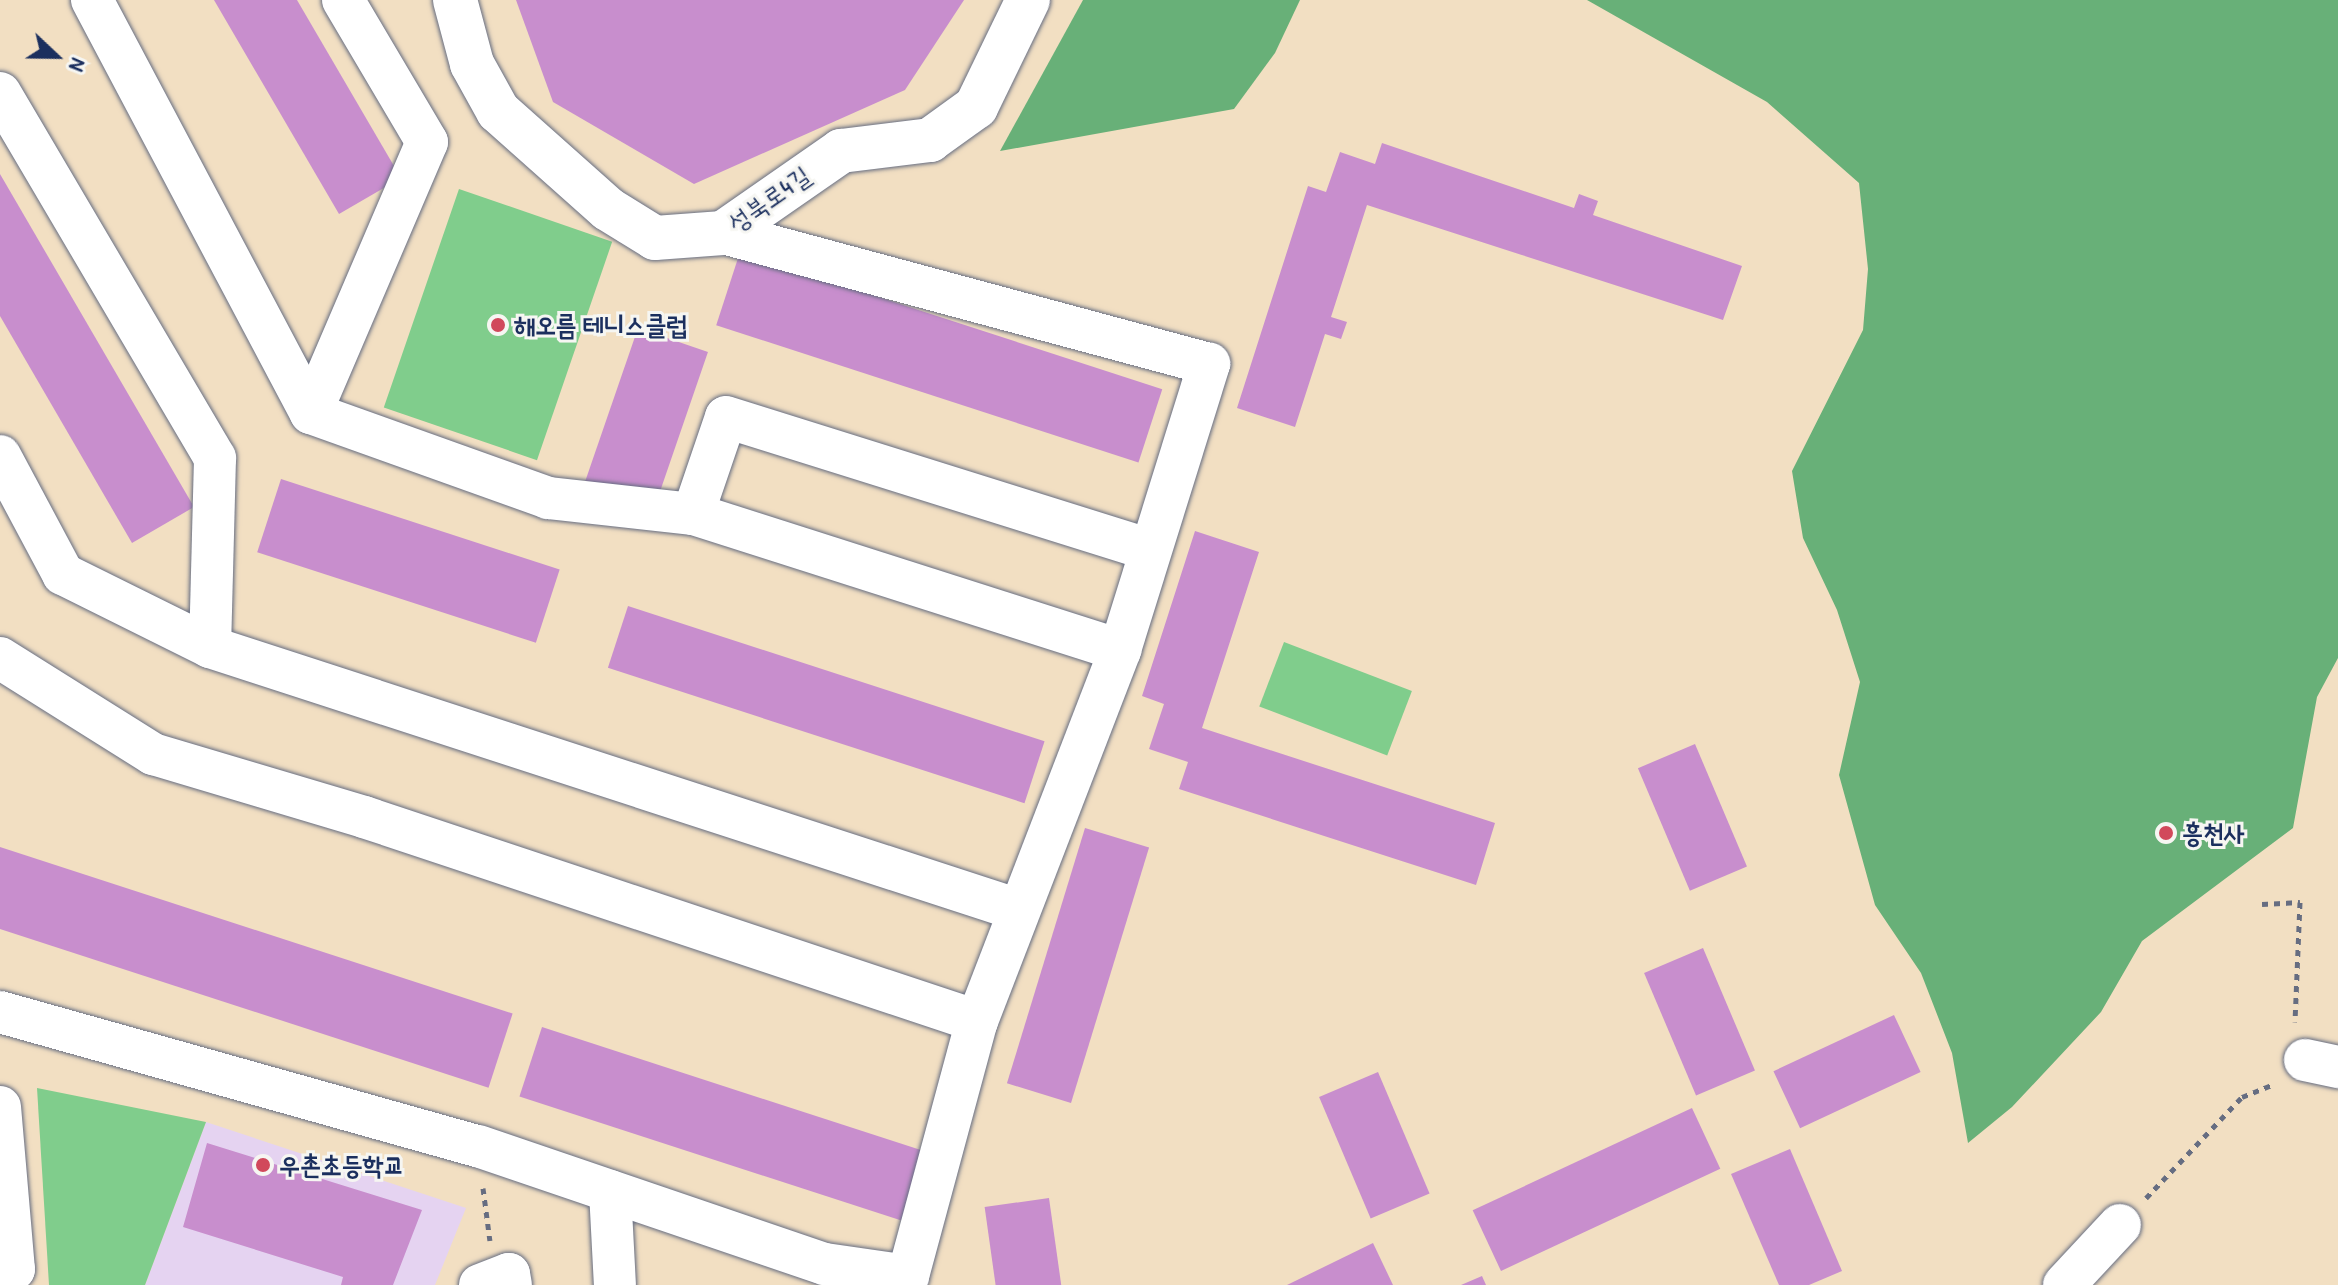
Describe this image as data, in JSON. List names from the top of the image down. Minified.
{"streets":{"street":["성북로4길"]},"places":["해오름 테니스클럽","흥천사","우촌초등학교"],"north":"right"}
